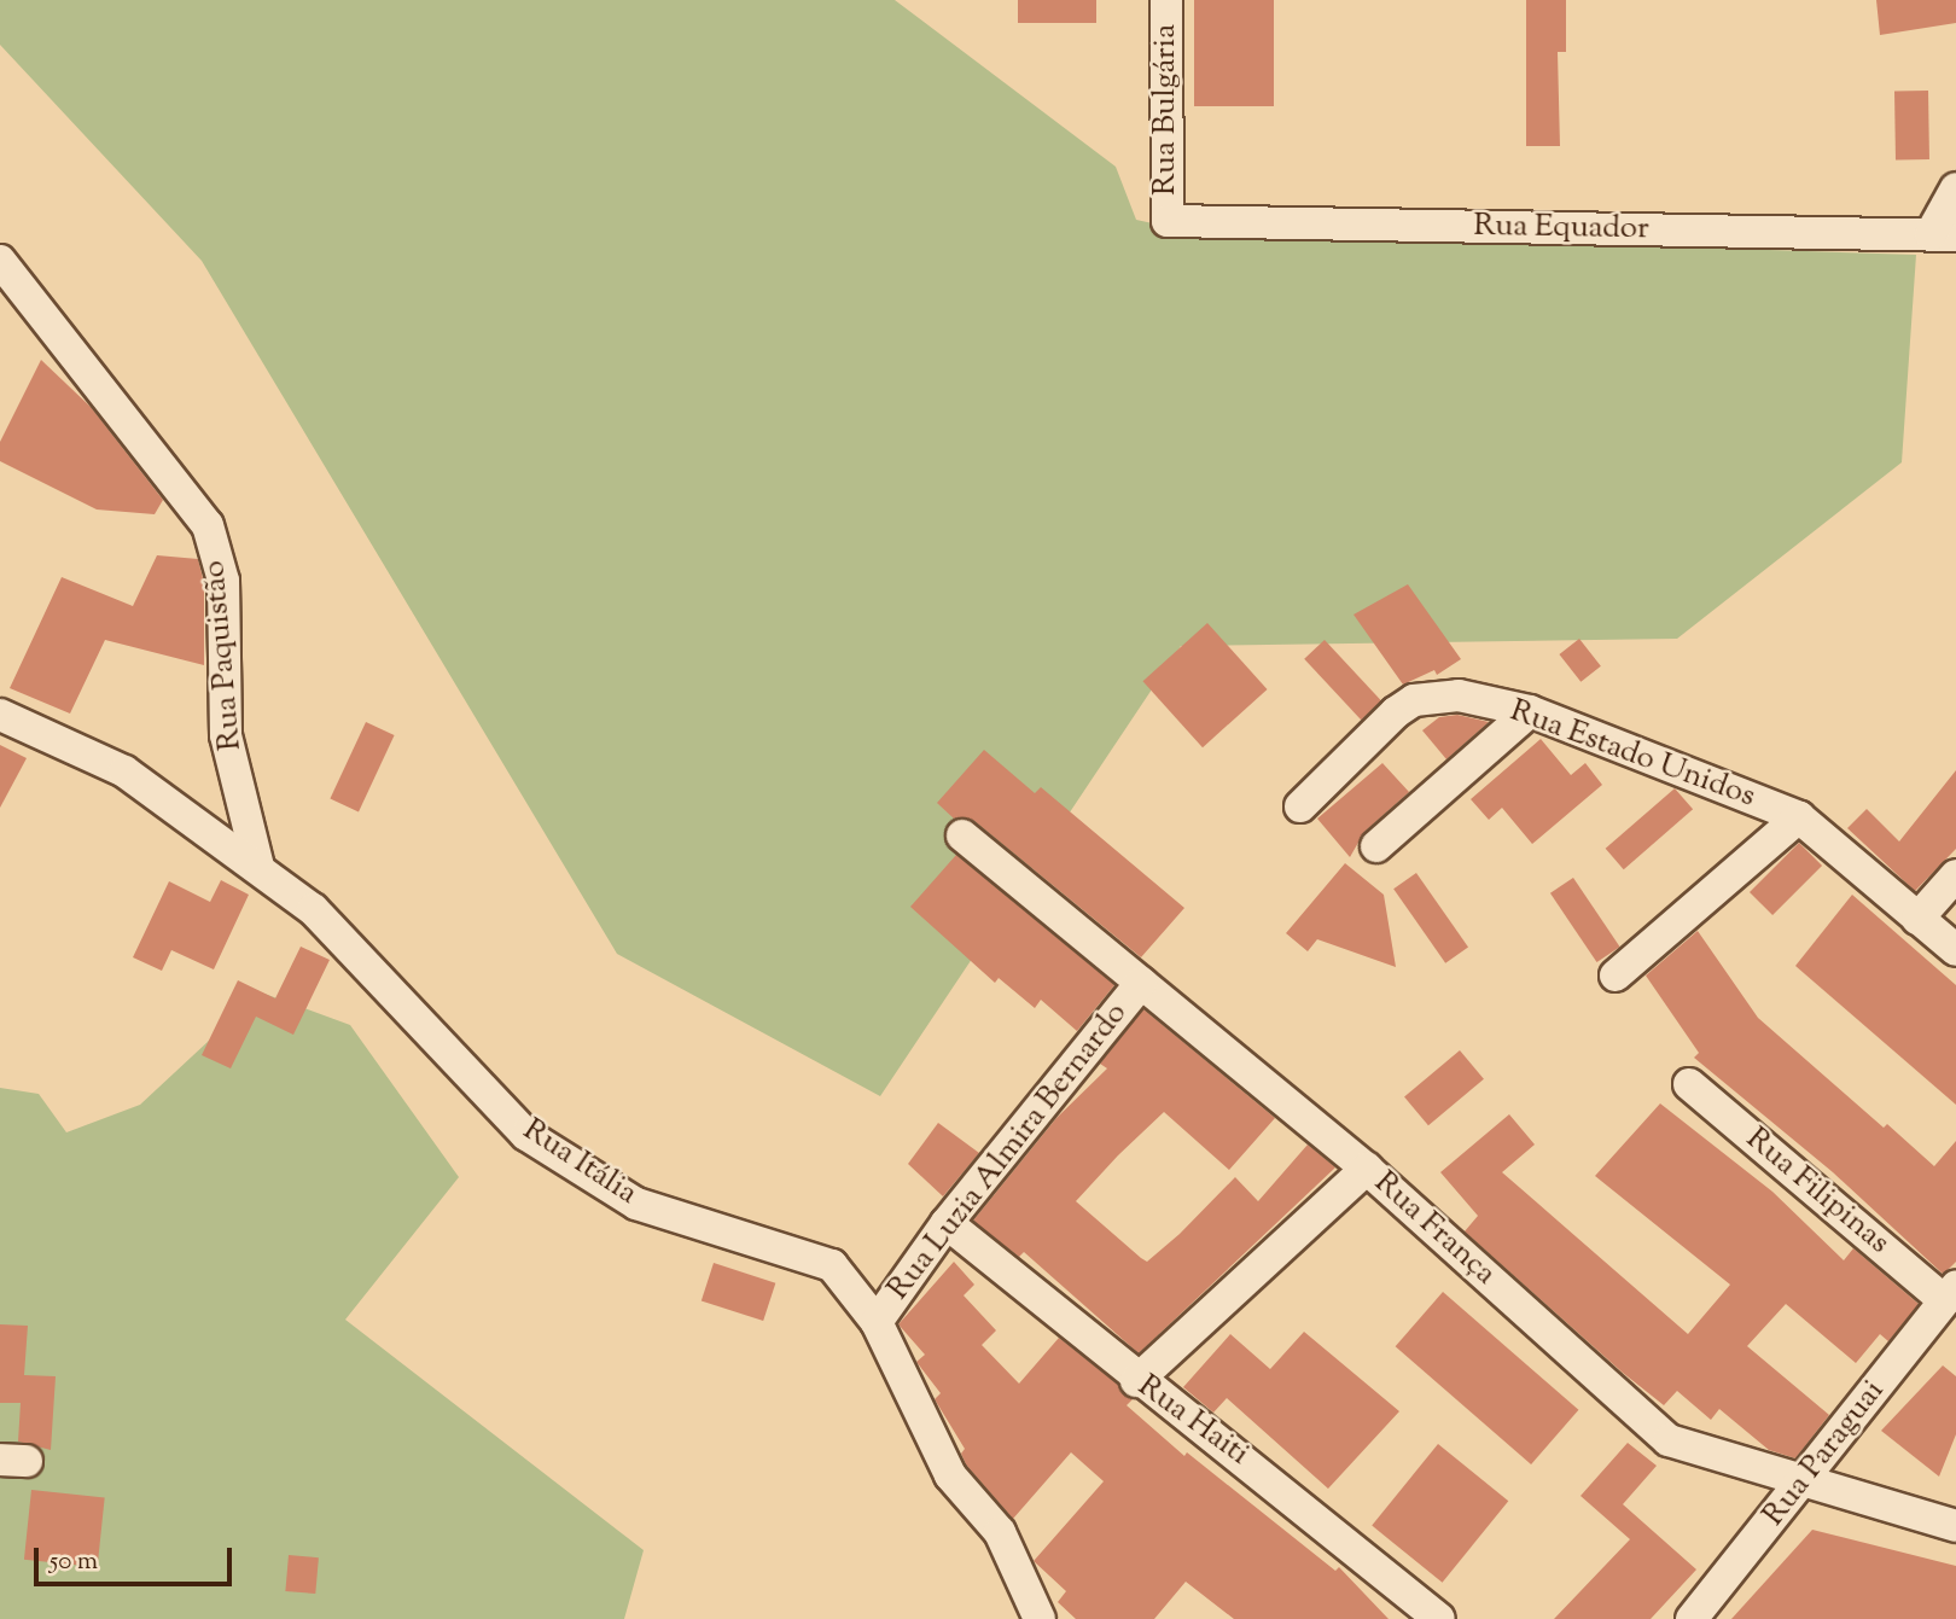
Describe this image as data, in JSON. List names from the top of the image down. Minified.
{"streets":{"street":["Rua Bulgária","Rua Equador","Rua Paquistão","Rua Estado Unidos","Rua Luzia Almira Bernardo","Rua Itália","Rua Filipinas","Rua França","Rua Haiti","Rua Paraguai"]},"crossings":[["Rua Bulgária","Rua Equador"],["Rua Paquistão","Rua Itália"],["Rua Luzia Almira Bernardo","Rua Itália"],["Rua Luzia Almira Bernardo","Rua França"],["Rua Luzia Almira Bernardo","Rua Haiti"],["Rua Filipinas","Rua Paraguai"],["Rua França","Rua Paraguai"]],"scale_bar":"50 m"}
